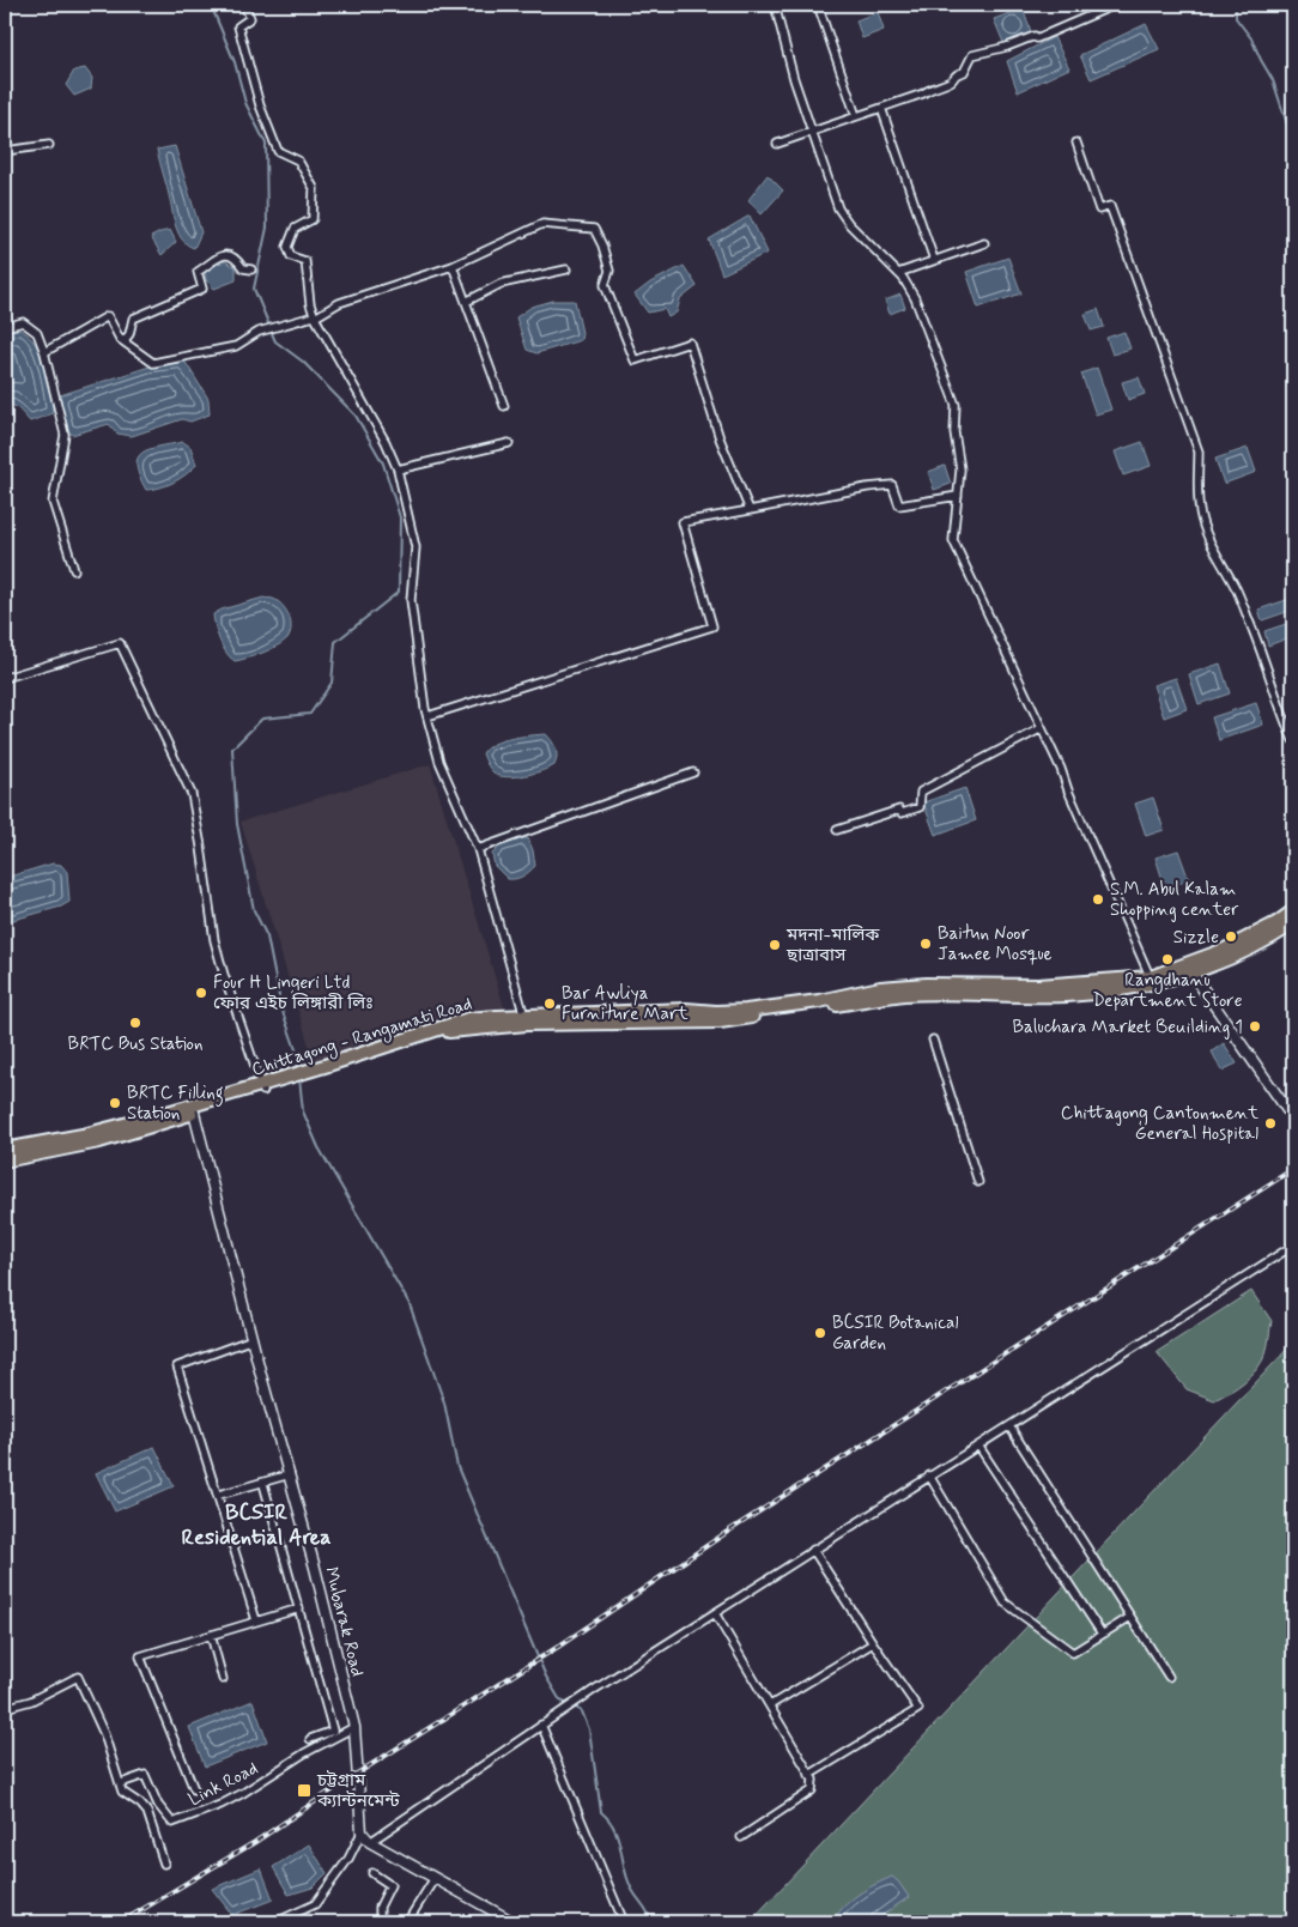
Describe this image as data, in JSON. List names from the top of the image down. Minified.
{"streets":{"highway":["Chittagong - Rangamati Road"],"street":["Mubarak Road","Link Road"]},"crossings":[["Chittagong - Rangamati Road","Mubarak Road"],["Mubarak Road","Link Road"]],"districts":["BCSIR Residential Area"],"places":{"other":["S.M. Abul Kalam Shopping center","Sizzle","Baitun Noor Jamee Mosque","মদনা-মালিক ছাত্রাবাস","Rangdhanu Department Store","Four H Lingeri Ltd ফোর এইচ লিঙ্গারী লিঃ","Bar Awliya Furniture Mart","BRTC Bus Station","Baluchara Market Beuilding 1","BRTC Filling Station","Chittagong Cantonment General Hospital","BCSIR Botanical Garden"],"transit":["চট্টগ্রাম ক্যান্টনমেন্ট"]}}
